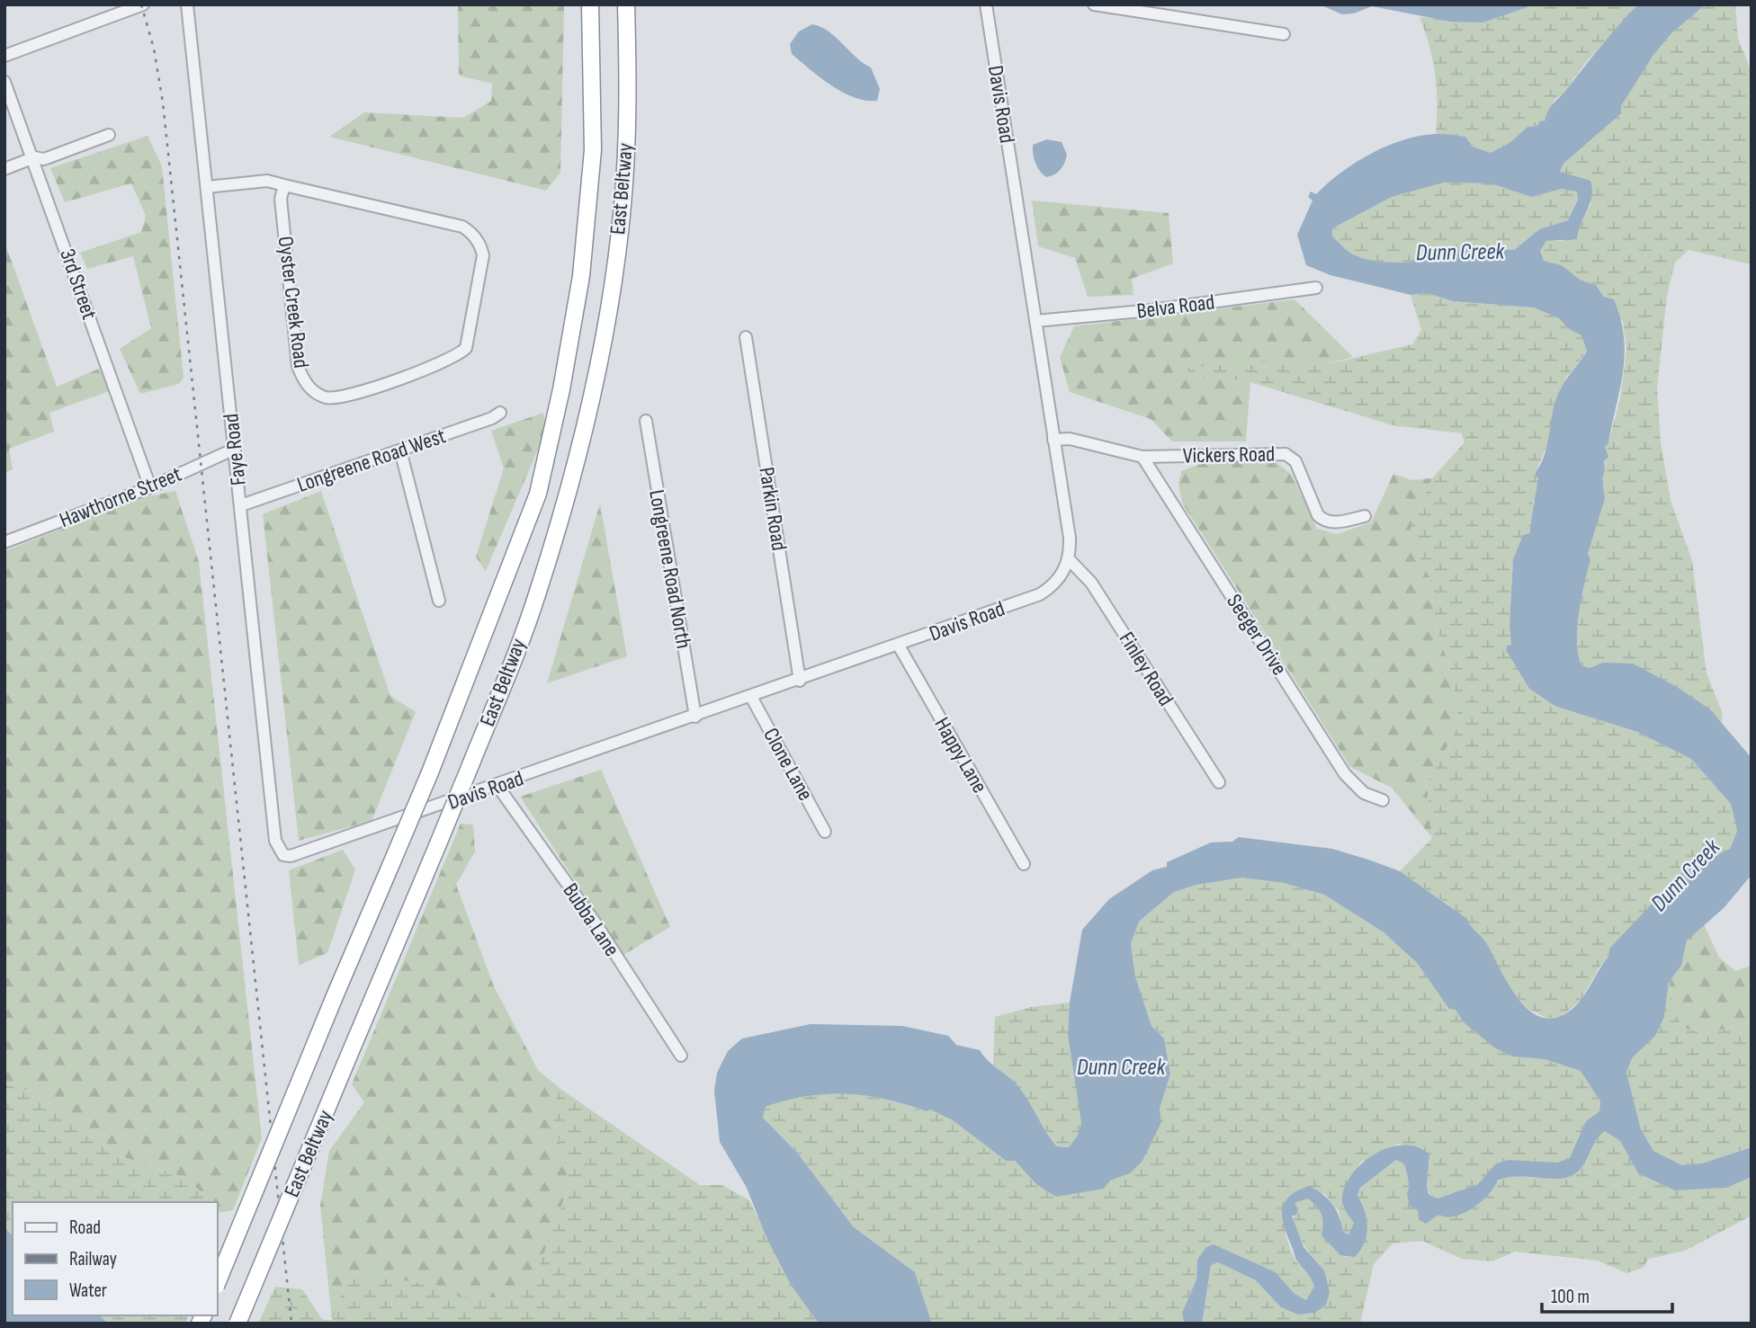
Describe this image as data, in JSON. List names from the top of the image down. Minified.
{"streets":{"highway":["East Beltway"],"street":["Davis Road","3rd Street","Oyster Creek Road","Belva Road","Faye Road","Vickers Road","Longreene Road West","Hawthorne Street","Parkin Road","Longreene Road North","Seeger Drive","Finley Road","Happy Lane","Clone Lane","Bubba Lane"]},"crossings":[["Davis Road","Belva Road"],["Davis Road","Faye Road"],["Davis Road","Vickers Road"],["Davis Road","Parkin Road"],["Davis Road","Longreene Road North"],["Davis Road","Finley Road"],["Davis Road","Happy Lane"],["Davis Road","Clone Lane"],["Davis Road","Bubba Lane"],["3rd Street","Hawthorne Street"],["Oyster Creek Road","Faye Road"],["Faye Road","Longreene Road West"],["Faye Road","Hawthorne Street"],["Vickers Road","Seeger Drive"]],"water":["Dunn Creek"],"legend":["Road","Railway","Water"],"scale_bar":"100 m"}
